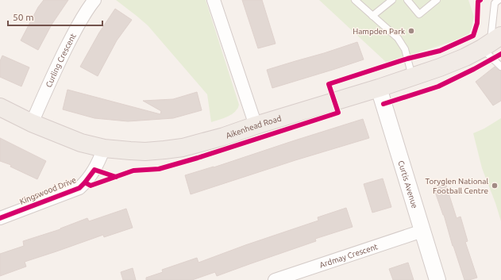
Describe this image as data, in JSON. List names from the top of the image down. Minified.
{"streets":{"main road":["Aikenhead Road"],"street":["Curling Crescent","Curtis Avenue","Kingswood Drive","Ardmay Crescent"]},"crossings":[["Curling Crescent","Aikenhead Road"],["Aikenhead Road","Curtis Avenue"],["Aikenhead Road","Kingswood Drive"],["Curtis Avenue","Ardmay Crescent"]],"places":["Hampden Park","Toryglen National Football Centre"],"scale_bar":"50 m"}
